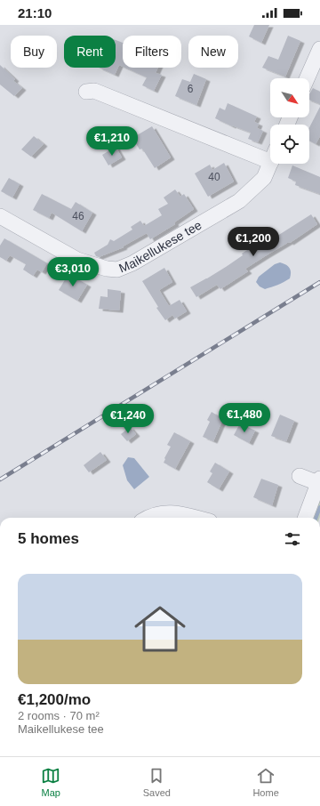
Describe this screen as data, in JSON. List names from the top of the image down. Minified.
{"streets":{"street":["Maikellukese tee"]},"house_numbers":["6","40","46"],"north":"bottom right","page":{"status":"21:10","chip":["Buy","Rent","Filters","New"],"price":["€1,210","€1,200","€3,010","€1,480","€1,240"],"heading":"5 homes","list":[{"name":"€1,200/mo","note":"2 rooms · 70 m² · Maikellukese tee"}],"tabs":["Map","Saved","Home"]}}
